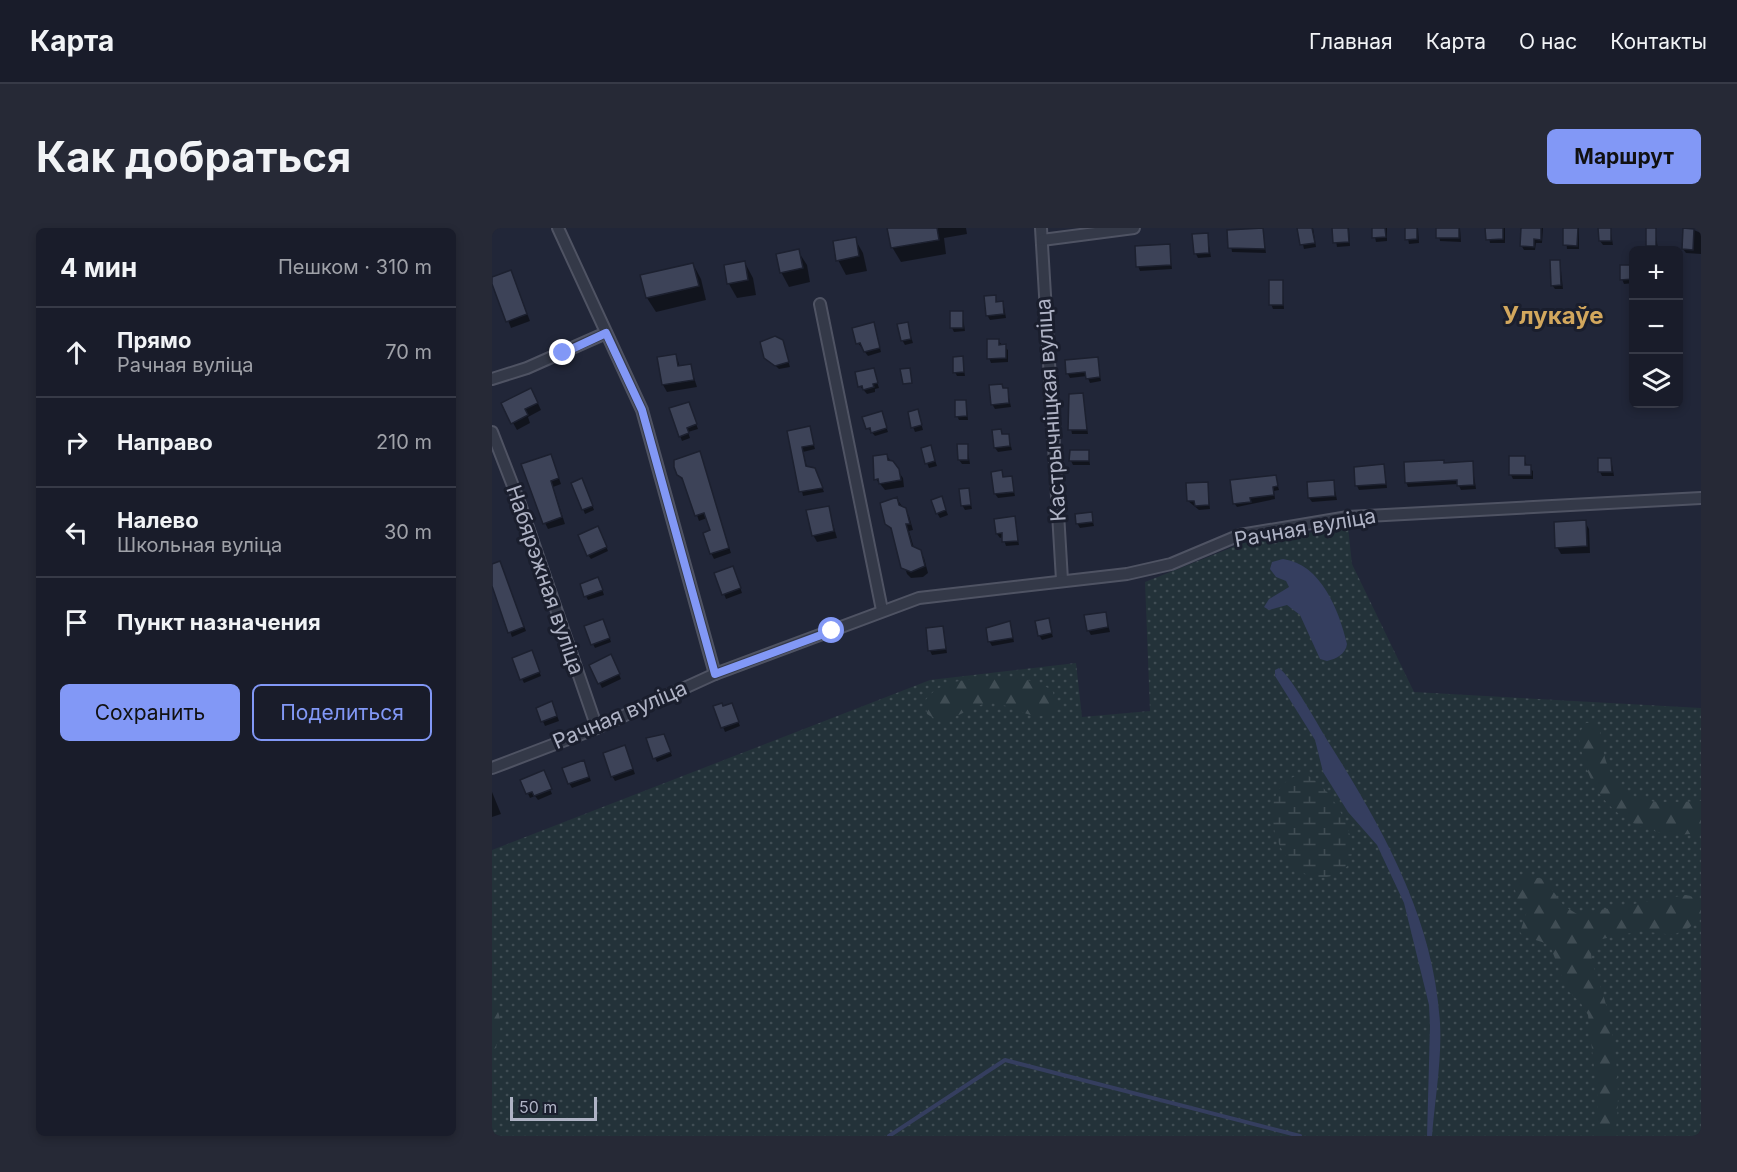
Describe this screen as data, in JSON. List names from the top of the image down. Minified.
{"streets":{"street":["Кастрычніцкая вуліца","Рачная вуліца","Набярэжная вуліца"]},"crossings":[["Кастрычніцкая вуліца","Рачная вуліца"],["Рачная вуліца","Набярэжная вуліца"]],"districts":["Улукаўе"],"scale_bar":"50 m","page":{"header":"Карта","nav":["Главная","Карта","О нас","Контакты"],"buttons":["Маршрут",["Сохранить","Поделиться"]],"title":"Как добраться","heading":["4 мин","Пешком · 310 m"],"map_buttons":["+","−"],"list":[["Прямо","Рачная вуліца","70 m"],["Направо","210 m"],["Налево","Школьная вуліца","30 m"],"Пункт назначения"],"scale":"50 m"}}
